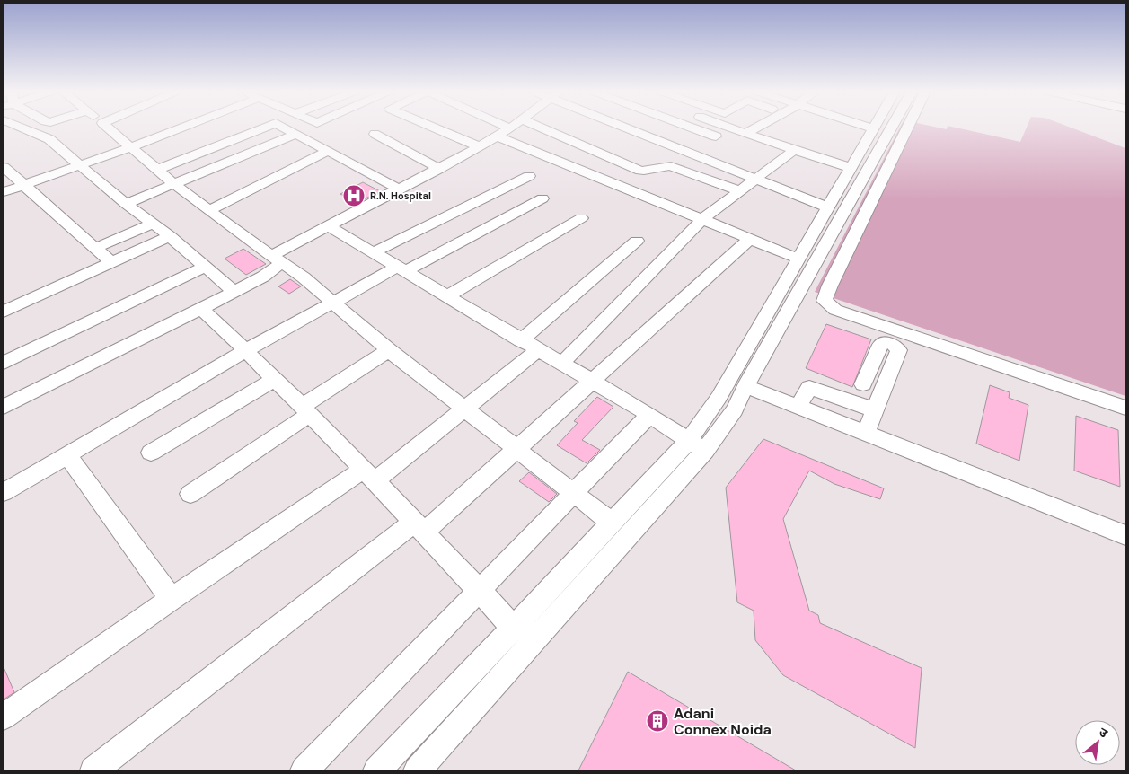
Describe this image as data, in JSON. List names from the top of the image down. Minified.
{"places":{"hospital":["R.N. Hospital"],"building":["Adani Connex Noida"]},"north":"top right"}
